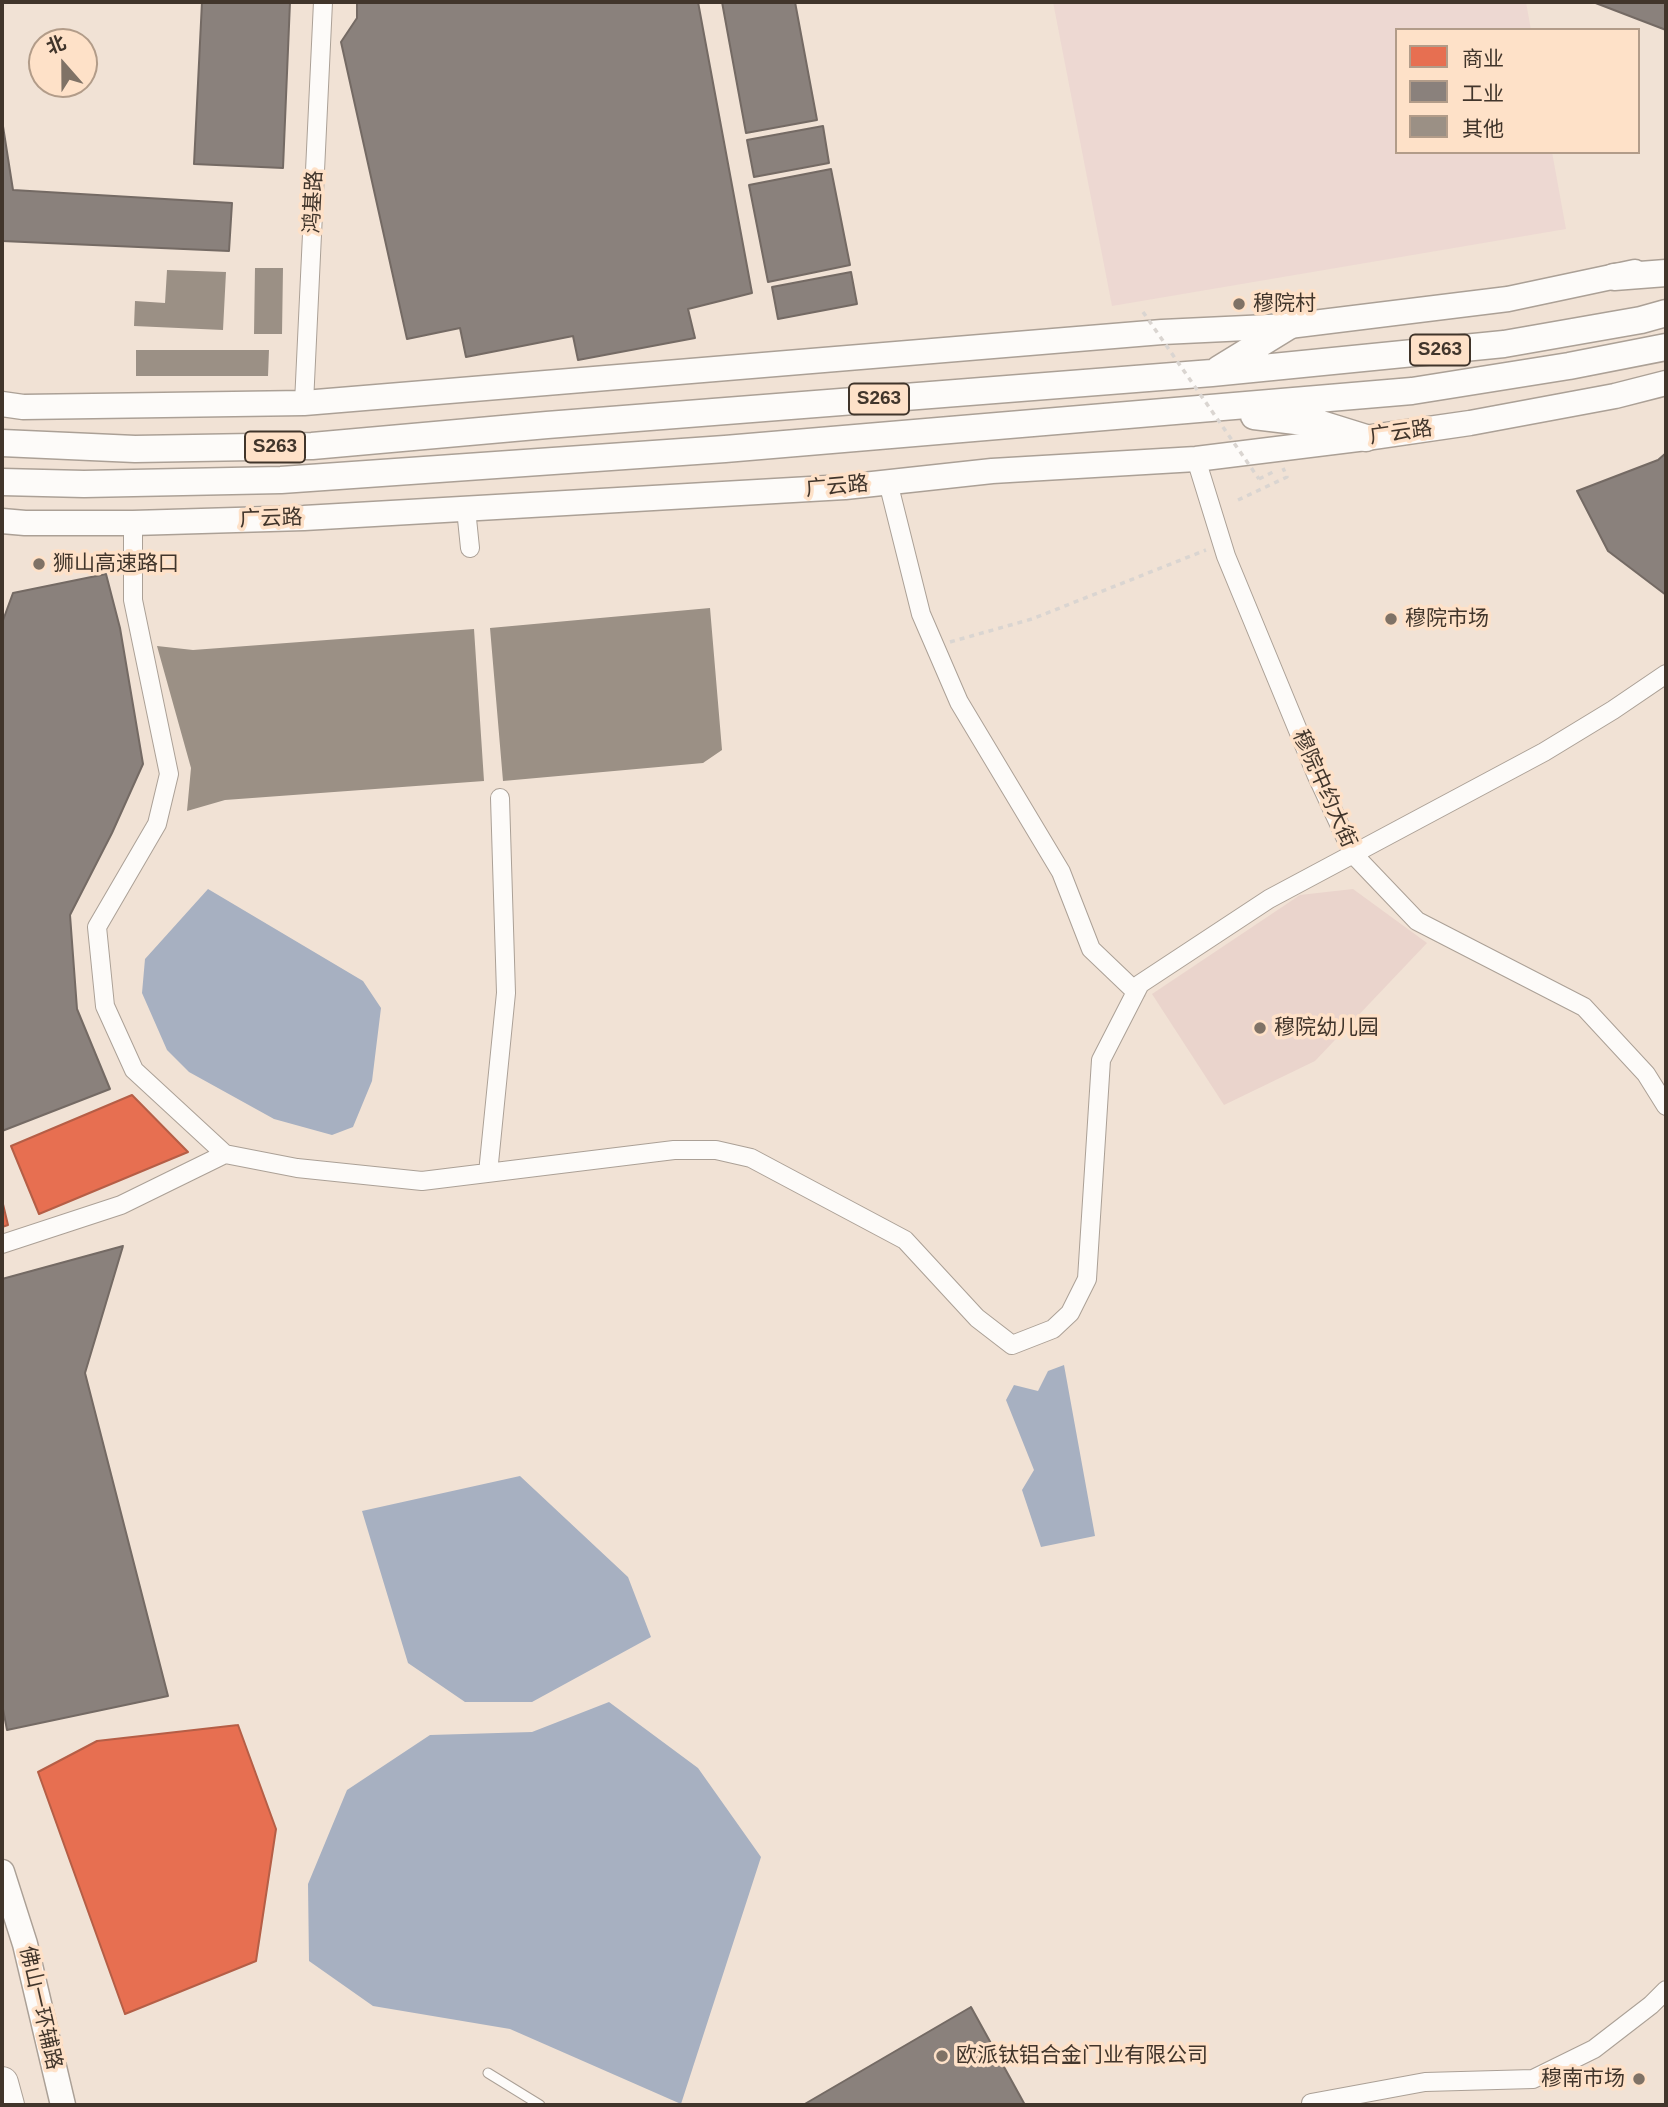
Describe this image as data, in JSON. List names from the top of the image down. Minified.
{"streets":{"main road":["S263","广云路","佛山一环辅路"],"street":["鸿基路","穆院中约大街"]},"crossings":[["鸿基路","S263"],["广云路","穆院中约大街"]],"places":["穆院村","狮山高速路口","穆院市场","穆院幼儿园","欧派钛铝合金门业有限公司","穆南市场"],"legend":["商业","工业","其他"],"north":"top"}
